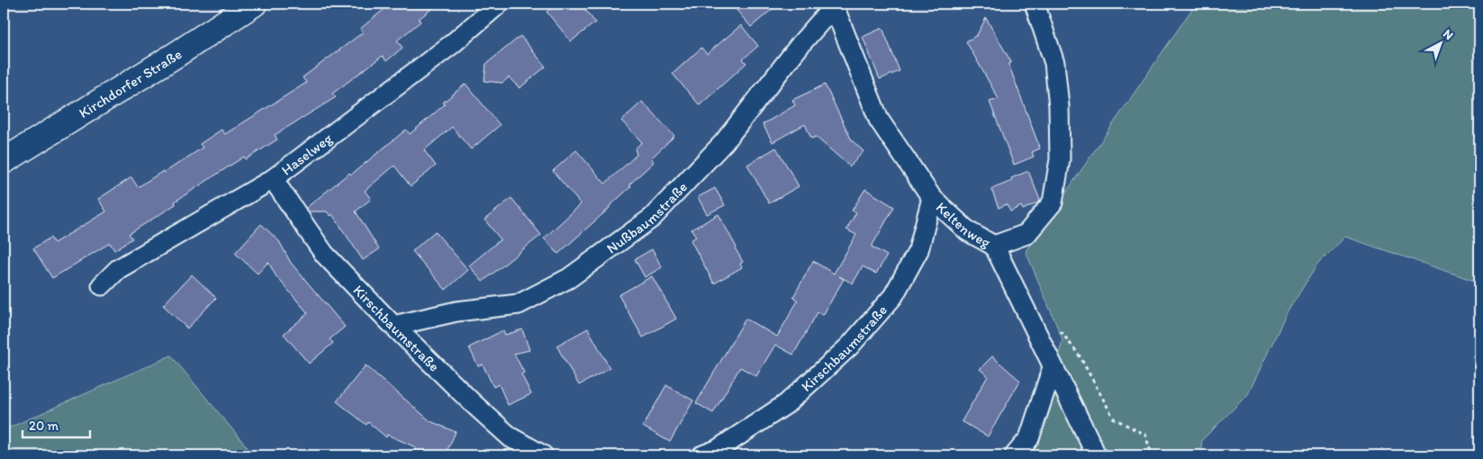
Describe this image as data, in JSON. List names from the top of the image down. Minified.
{"streets":{"main road":["Kirchdorfer Straße"],"street":["Haselweg","Nußbaumstraße","Keltenweg","Kirschbaumstraße"]},"crossings":[["Haselweg","Kirschbaumstraße"],["Nußbaumstraße","Keltenweg"],["Nußbaumstraße","Kirschbaumstraße"],["Keltenweg","Kirschbaumstraße"]],"scale_bar":"20 m","north":"top right"}
